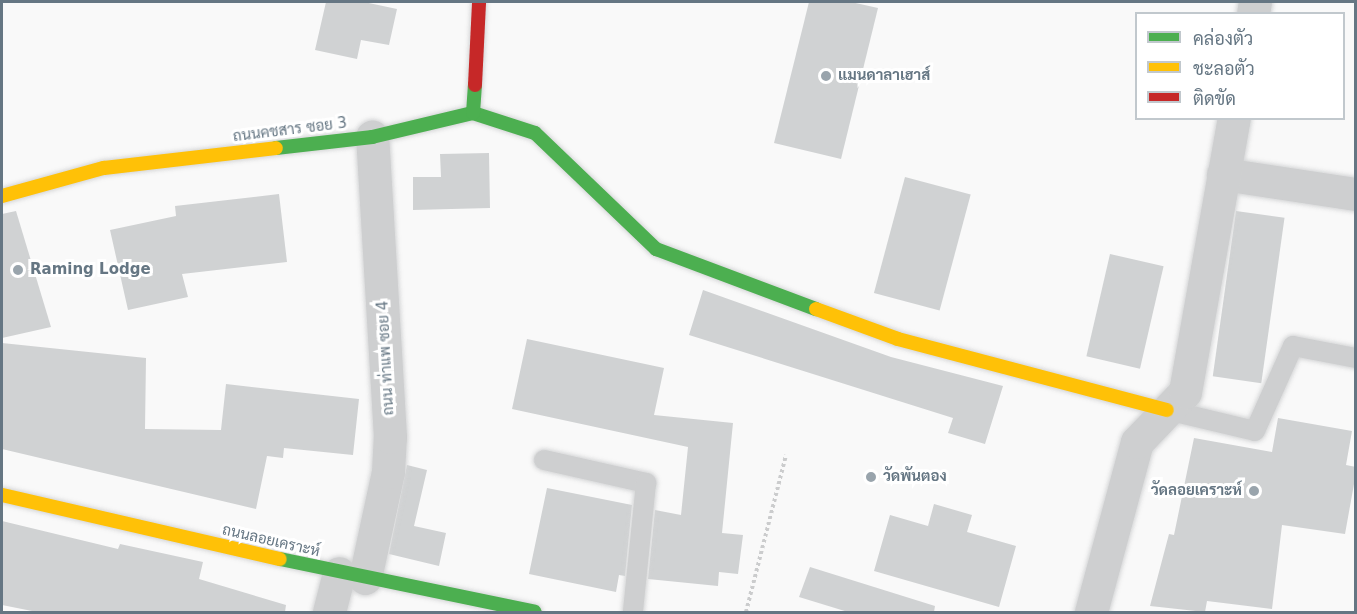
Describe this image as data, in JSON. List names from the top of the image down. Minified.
{"streets":{"street":["ถนนคชสาร ซอย 3","ถนน ท่าแพ ซอย 4","ถนนลอยเคราะห์"]},"crossings":[["ถนนคชสาร ซอย 3","ถนน ท่าแพ ซอย 4"],["ถนน ท่าแพ ซอย 4","ถนนลอยเคราะห์"]],"places":["แมนดาลาเฮาส์","Raming Lodge","วัดพันตอง","วัดลอยเคราะห์"],"legend":["คล่องตัว","ชะลอตัว","ติดขัด"]}
